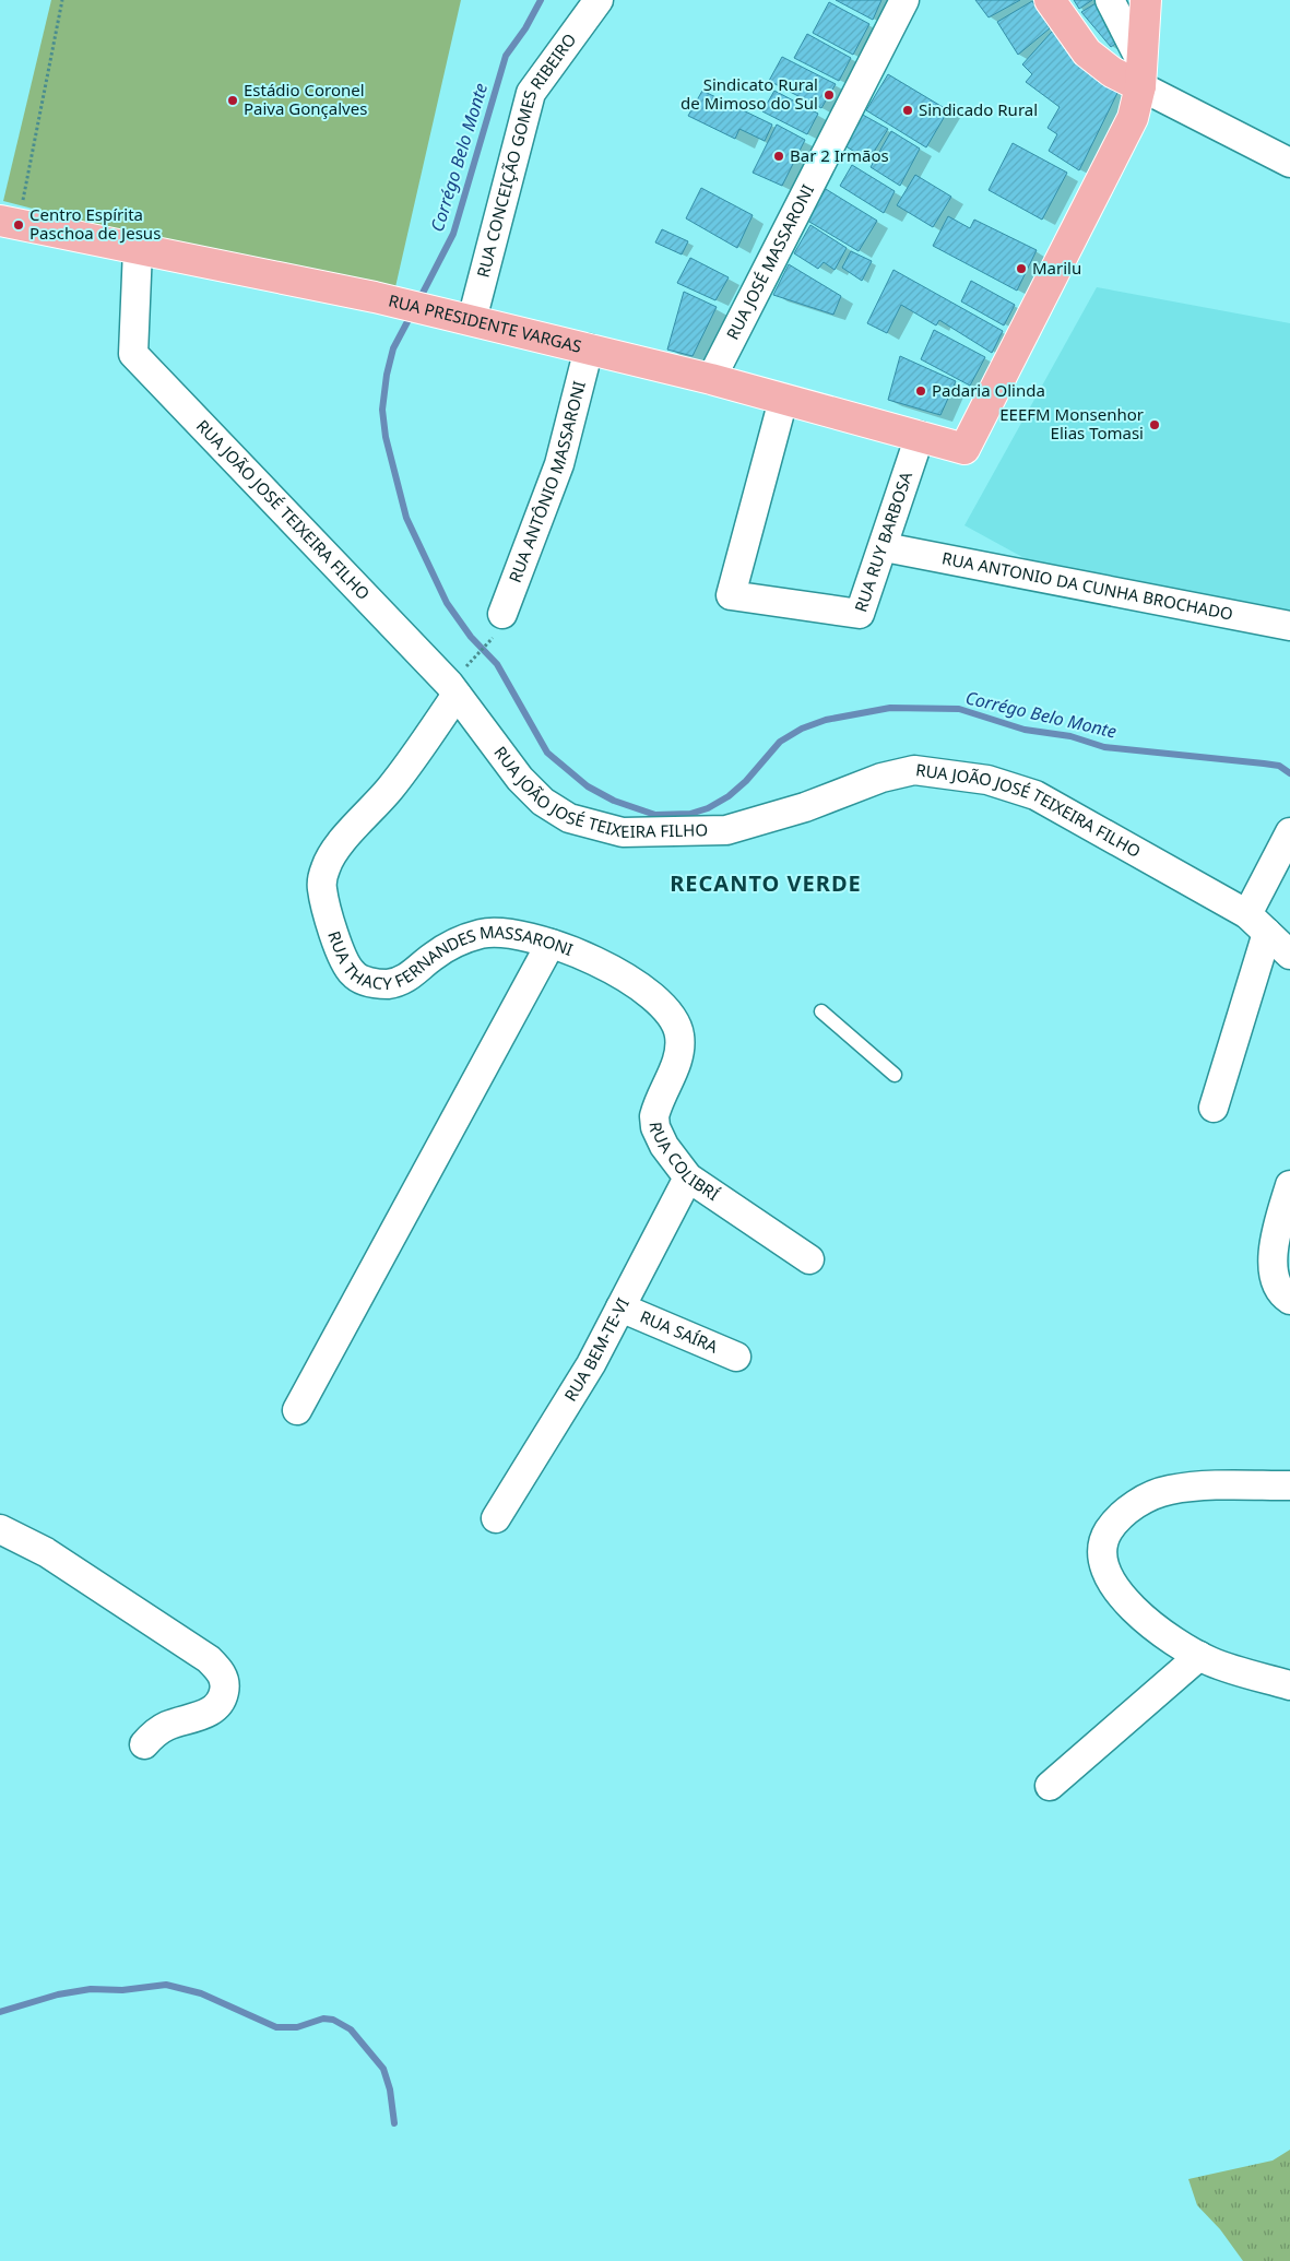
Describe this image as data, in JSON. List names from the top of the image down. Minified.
{"streets":{"main road":["RUA PRESIDENTE VARGAS"],"street":["RUA CONCEIÇÃO GOMES RIBEIRO","RUA JOSÉ MASSARONI","RUA ANTÔNIO MASSARONI","RUA JOÃO JOSÉ TEIXEIRA FILHO","RUA RUY BARBOSA","RUA ANTONIO DA CUNHA BROCHADO","RUA THACY FERNANDES MASSARONI","RUA COLIBRÍ","RUA SAÍRA","RUA BEM-TE-VI"]},"crossings":[["RUA CONCEIÇÃO GOMES RIBEIRO","RUA PRESIDENTE VARGAS"],["RUA JOSÉ MASSARONI","RUA PRESIDENTE VARGAS"],["RUA PRESIDENTE VARGAS","RUA ANTÔNIO MASSARONI"],["RUA PRESIDENTE VARGAS","RUA JOÃO JOSÉ TEIXEIRA FILHO"],["RUA PRESIDENTE VARGAS","RUA RUY BARBOSA"],["RUA JOÃO JOSÉ TEIXEIRA FILHO","RUA THACY FERNANDES MASSARONI"],["RUA RUY BARBOSA","RUA ANTONIO DA CUNHA BROCHADO"],["RUA THACY FERNANDES MASSARONI","RUA COLIBRÍ"],["RUA COLIBRÍ","RUA BEM-TE-VI"],["RUA SAÍRA","RUA BEM-TE-VI"]],"districts":["RECANTO VERDE"],"water":["Corrégo Belo Monte"],"places":["Sindicato Rural de Mimoso do Sul","Estádio Coronel Paiva Gonçalves","Sindicado Rural","Bar 2 Irmãos","Centro Espírita Paschoa de Jesus","Marilu","Padaria Olinda","EEEFM Monsenhor Elias Tomasi"]}
